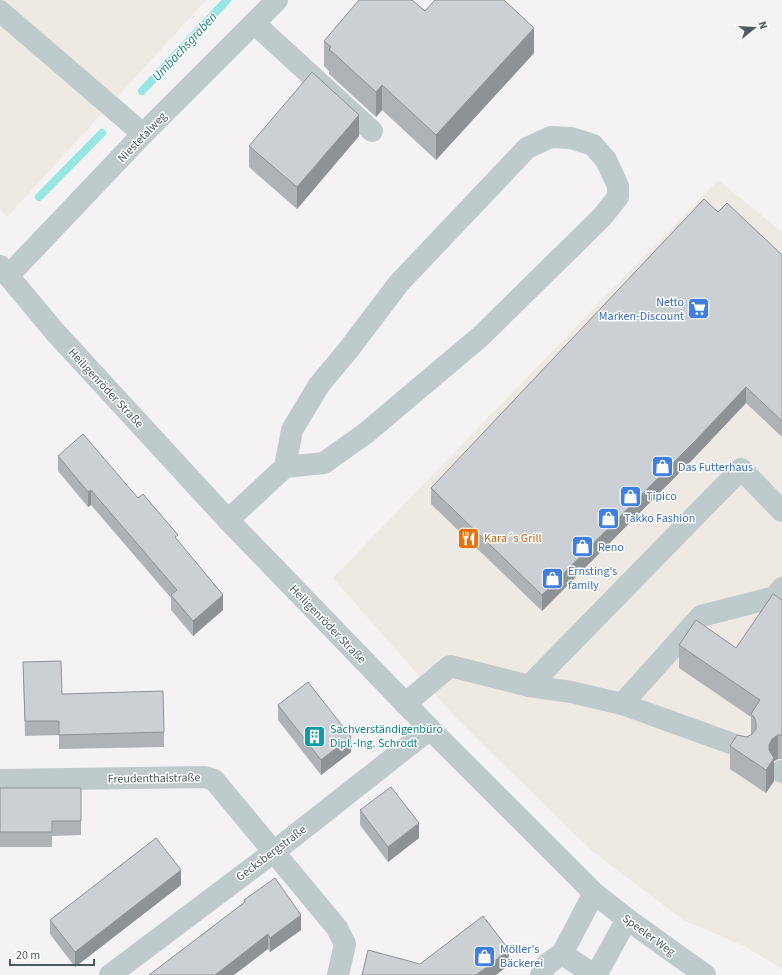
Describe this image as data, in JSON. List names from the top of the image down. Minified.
{"streets":{"street":["Niestetalweg","Heiligenröder Straße","Freudenthalstraße","Gecksbergstraße","Speeler Weg"]},"crossings":[["Niestetalweg","Heiligenröder Straße"],["Heiligenröder Straße","Gecksbergstraße"],["Heiligenröder Straße","Speeler Weg"],["Freudenthalstraße","Gecksbergstraße"]],"water":["Umbachsgraben"],"places":{"supermarket":["Netto Marken-Discount"],"shop":["Das Futterhaus","Tipico","Takko Fashion","Reno","Ernsting's family","Möller's Bäckerei"],"restaurant":["Kara´s Grill"],"building":["Sachverständigenbüro Dipl.-Ing. Schrodt"]},"scale_bar":"20 m","north":"right"}
